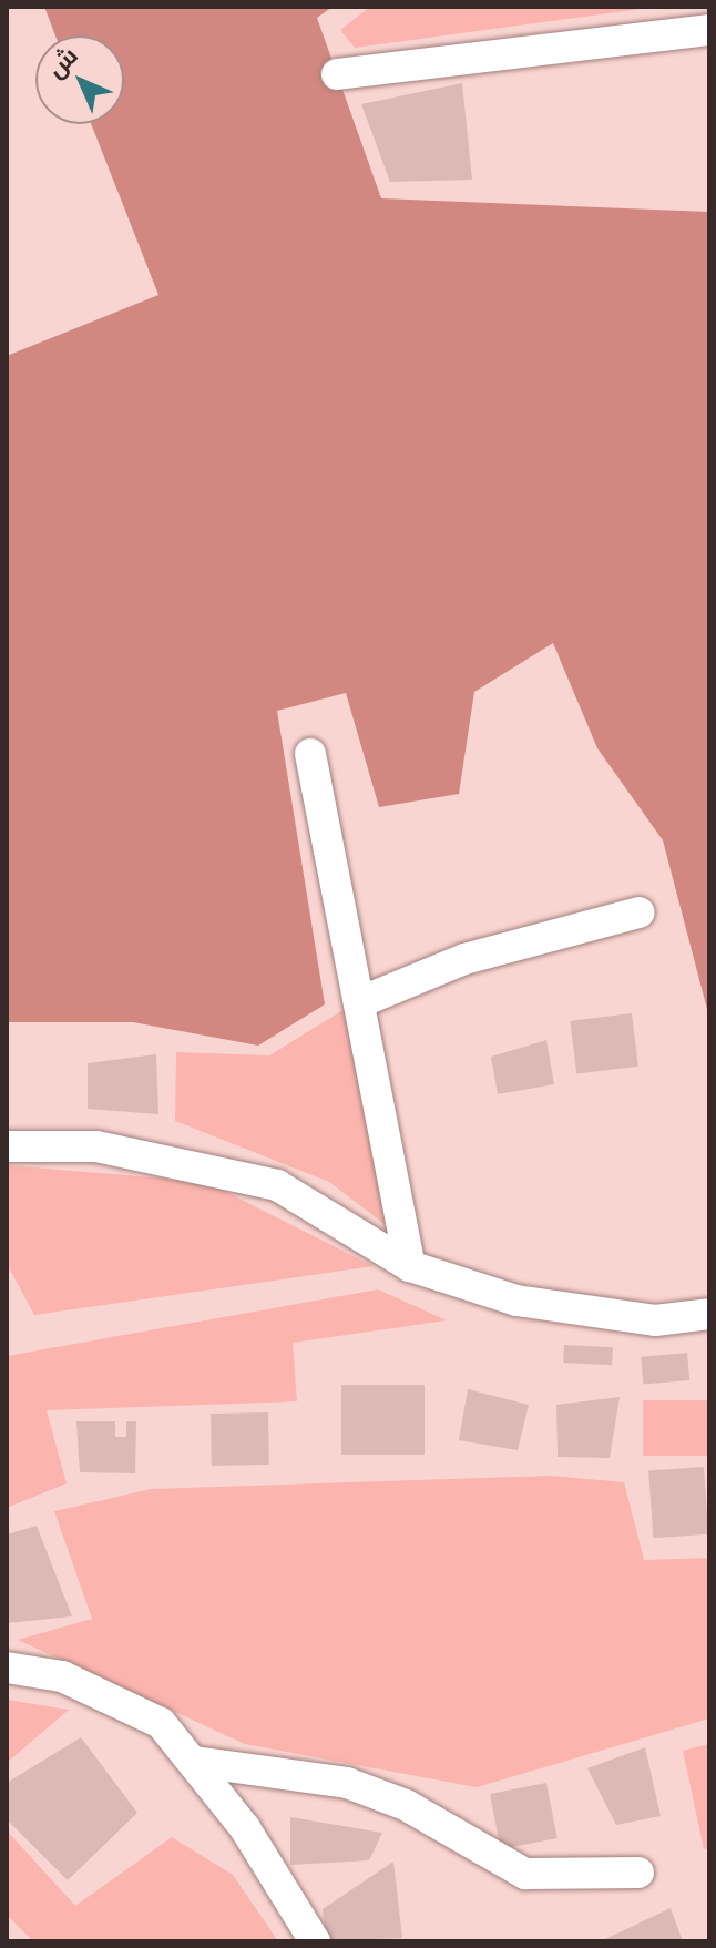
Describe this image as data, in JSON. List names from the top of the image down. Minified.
{"north":"top left"}
